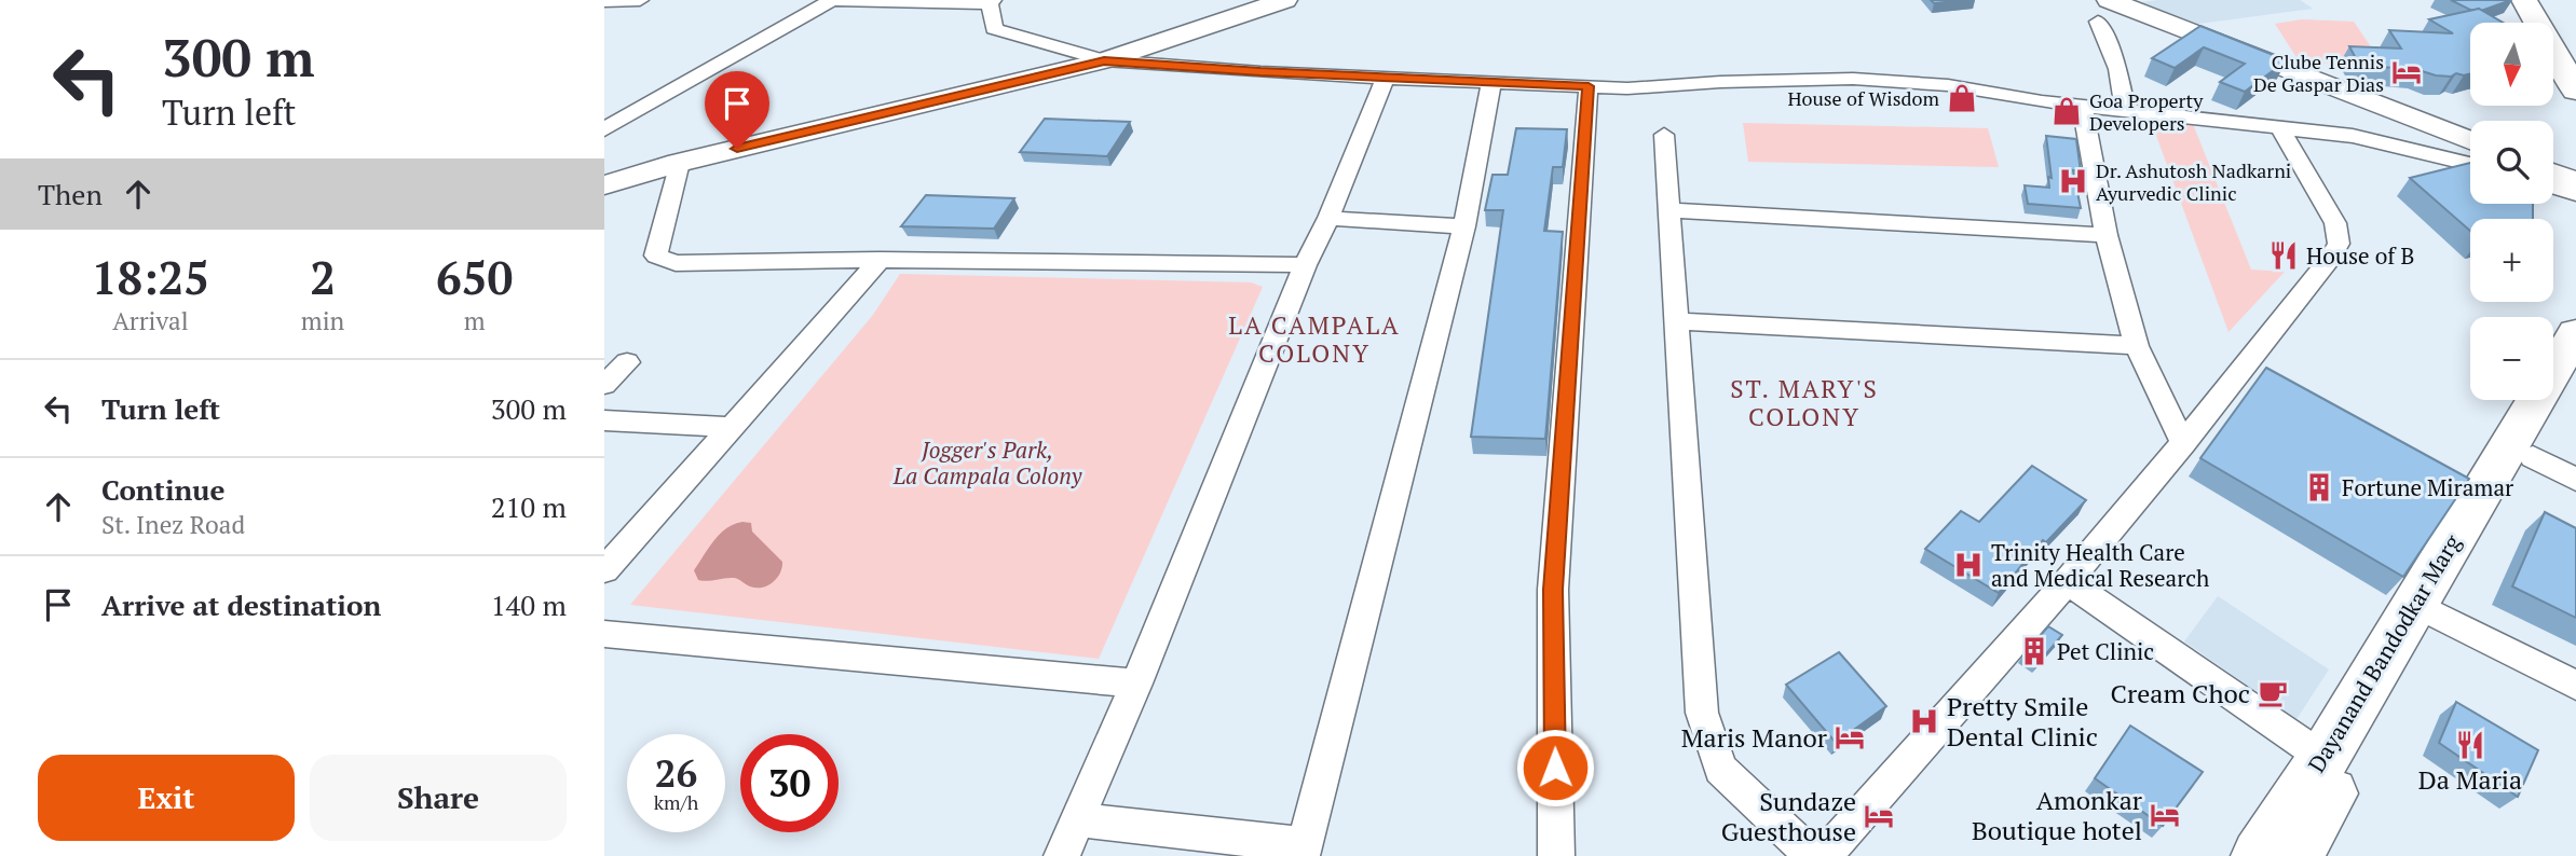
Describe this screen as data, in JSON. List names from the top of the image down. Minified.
{"streets":{"main road":["Dayanand Bandodkar Marg"]},"districts":["LA CAMPALA COLONY","ST. MARY'S COLONY"],"parks":["Jogger's Park, La Campala Colony"],"places":{"hotel":["Clube Tennis De Gaspar Dias","Maris Manor","Amonkar Boutique hotel","Sundaze Guesthouse"],"shop":["House of Wisdom","Goa Property Developers"],"hospital":["Dr. Ashutosh Nadkarni Ayurvedic Clinic","Trinity Health Care and Medical Research","Pretty Smile Dental Clinic"],"restaurant":["House of B","Da Maria"],"building":["Fortune Miramar","Pet Clinic"],"cafe":["Cream Choc"]},"north":"bottom","page":{"turn":["300 m","Turn left"],"map_buttons":["+","−"],"then":"Then","eta":["18:25","Arrival","2","min","650","m"],"list":[{"name":"Turn left","value":"300 m"},{"name":"Continue","note":"St. Inez Road","value":"210 m"},{"name":"Arrive at destination","value":"140 m"}],"speed":"26 km/h","limit":"30","buttons":["Exit","Share"]}}
